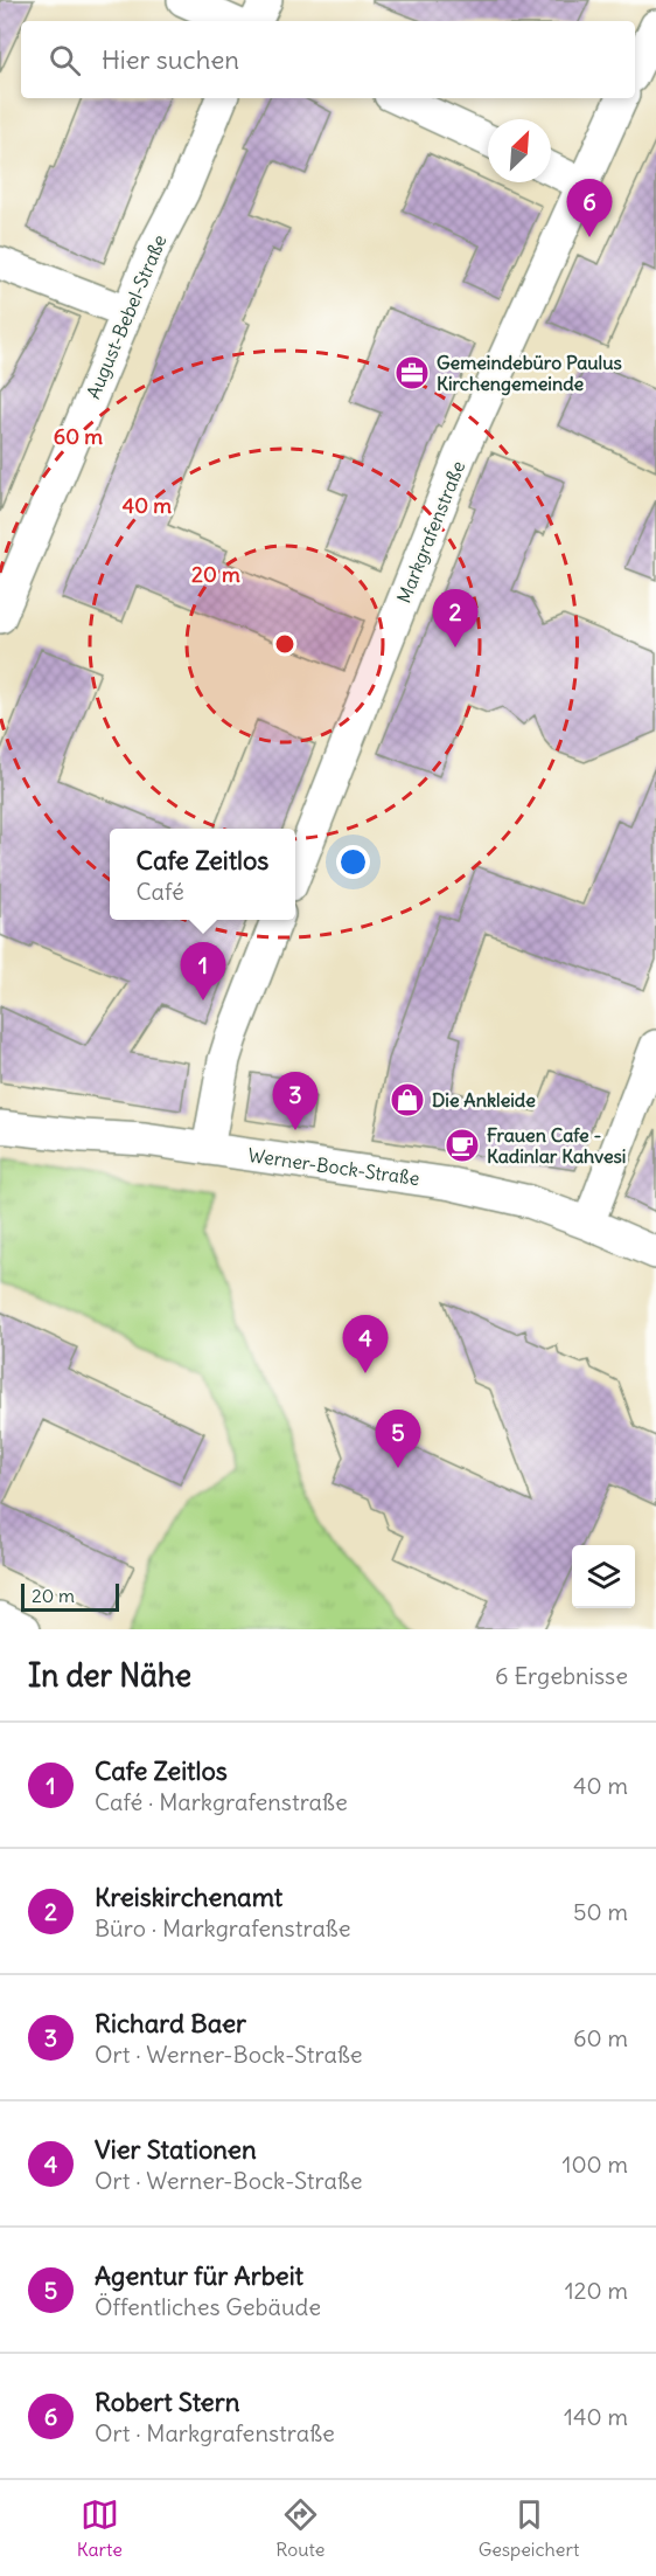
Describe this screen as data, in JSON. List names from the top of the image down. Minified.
{"streets":{"street":["August-Bebel-Straße","Markgrafenstraße","Werner-Bock-Straße"]},"places":{"office":["Gemeindebüro Paulus Kirchengemeinde"],"shop":["Die Ankleide"],"cafe":["Frauen Cafe - Kadinlar Kahvesi"]},"scale_bar":"20 m","north":"top right","page":{"search":"Hier suchen","pins":["6","2","1","3","4","5"],"popup":["Cafe Zeitlos","Café"],"scale":"20 m","heading":["In der Nähe","6 Ergebnisse"],"list":[{"mark":"1","name":"Cafe Zeitlos","note":"Café · Markgrafenstraße","value":"40 m"},{"mark":"2","name":"Kreiskirchenamt","note":"Büro · Markgrafenstraße","value":"50 m"},{"mark":"3","name":"Richard Baer","note":"Ort · Werner-Bock-Straße","value":"60 m"},{"mark":"4","name":"Vier Stationen","note":"Ort · Werner-Bock-Straße","value":"100 m"},{"mark":"5","name":"Agentur für Arbeit","note":"Öffentliches Gebäude","value":"120 m"},{"mark":"6","name":"Robert Stern","note":"Ort · Markgrafenstraße","value":"140 m"}],"nav":["Karte","Route","Gespeichert"]},"rings":["60 m","40 m","20 m"]}
